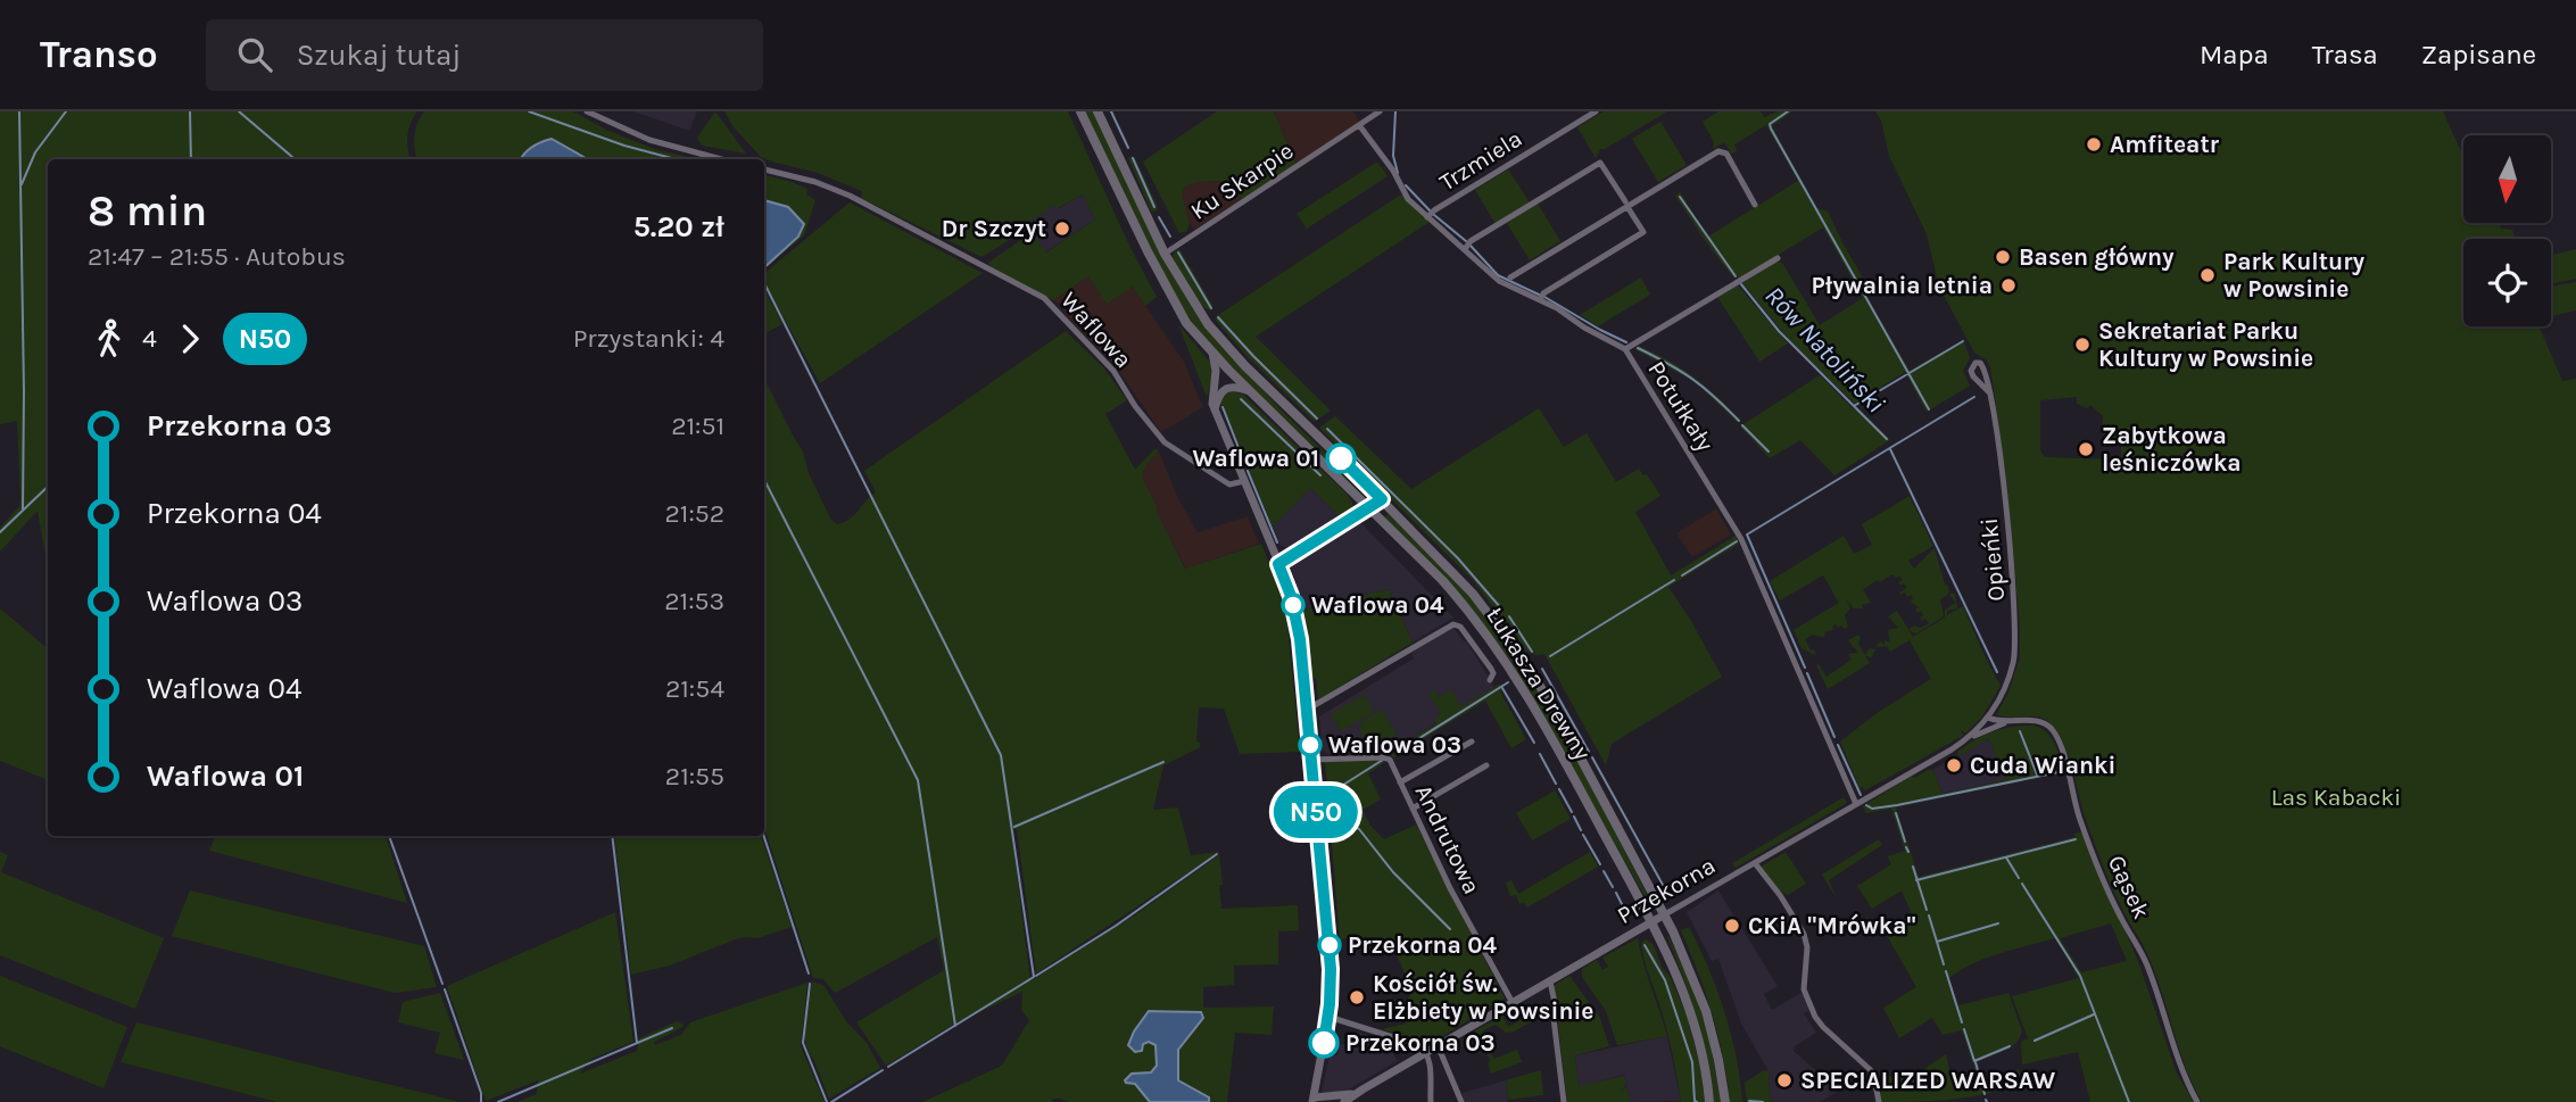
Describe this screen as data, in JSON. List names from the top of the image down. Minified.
{"streets":{"main road":["Łukasza Drewny"],"street":["Trzmiela","Ku Skarpie","Waflowa","Potułkały","Opieńki","Andrutowa","Gąsek","Przekorna"]},"crossings":[["Trzmiela","Potułkały"],["Ku Skarpie","Potułkały"],["Ku Skarpie","Łukasza Drewny"],["Potułkały","Przekorna"],["Opieńki","Gąsek"],["Opieńki","Przekorna"],["Łukasza Drewny","Przekorna"],["Andrutowa","Przekorna"],["Gąsek","Przekorna"]],"water":["Rów Natoliński"],"parks":["Las Kabacki"],"places":["Amfiteatr","Dr Szczyt","Basen główny","Park Kultury w Powsinie","Pływalnia letnia","Sekretariat Parku Kultury w Powsinie","Zabytkowa leśniczówka","Waflowa 01","Waflowa 04","Waflowa 03","Cuda Wianki","CKiA \"Mrówka\"","Przekorna 04","Kościół św. Elżbiety w Powsinie","Przekorna 03","SPECIALIZED WARSAW"],"lines":["bus line N50"],"north":"bottom","page":{"header":"Transo","search":"Szukaj tutaj","nav":["Mapa","Trasa","Zapisane"],"on_map":"N50","heading":["8 min","21:47 – 21:55 · Autobus","5.20 zł"],"legs":["4","N50","Przystanki: 4"],"list":[{"name":"Przekorna 03","value":"21:51"},{"name":"Przekorna 04","value":"21:52"},{"name":"Waflowa 03","value":"21:53"},{"name":"Waflowa 04","value":"21:54"},{"name":"Waflowa 01","value":"21:55"}]}}
